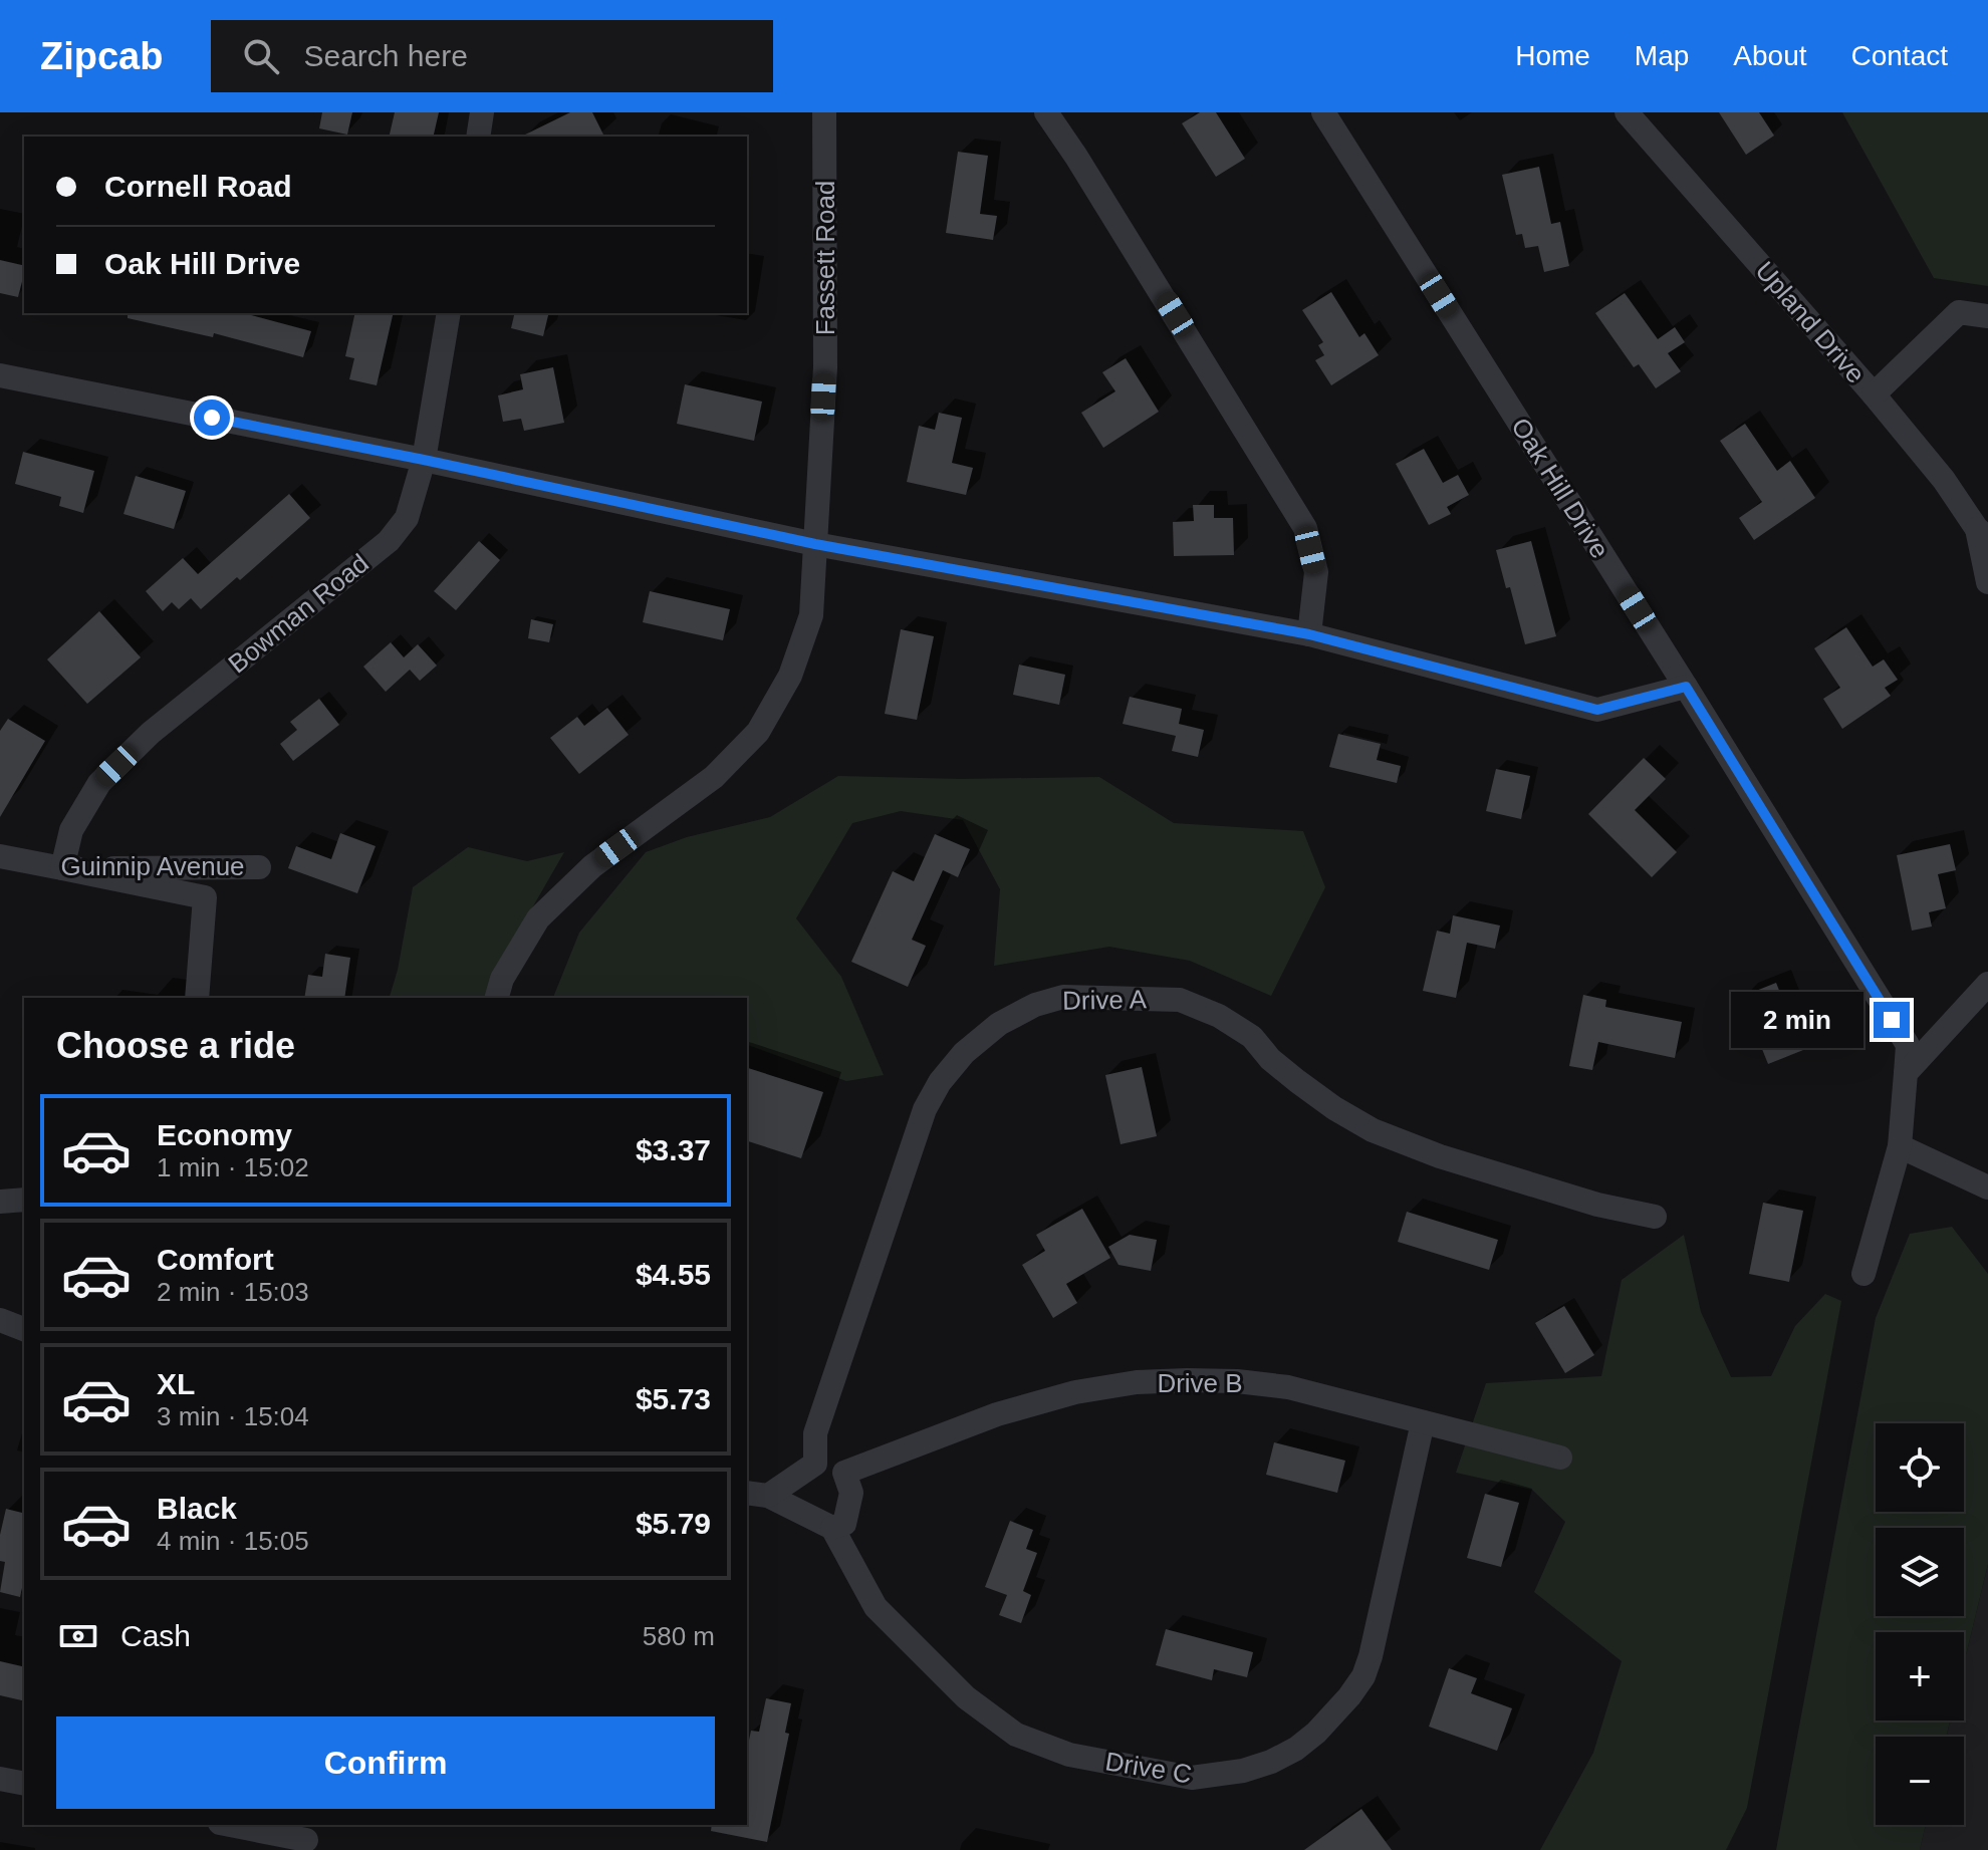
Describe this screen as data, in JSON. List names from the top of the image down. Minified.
{"streets":{"street":["Fassett Road","Upland Drive","Oak Hill Drive","Bowman Road","Guinnip Avenue","Drive A","Drive B","Drive C"]},"crossings":[["Bowman Road","Guinnip Avenue"],["Drive B","Drive C"]],"page":{"header":"Zipcab","search":"Search here","nav":["Home","Map","About","Contact"],"banner":["Cornell Road","Oak Hill Drive"],"bubble":"2 min","heading":"Choose a ride","list":[{"name":"Economy","note":"1 min · 15:02","value":"$3.37"},{"name":"Comfort","note":"2 min · 15:03","value":"$4.55"},{"name":"XL","note":"3 min · 15:04","value":"$5.73"},{"name":"Black","note":"4 min · 15:05","value":"$5.79"}],"map_buttons":["+","−"],"pay":["Cash","580 m"],"buttons":"Confirm"}}
